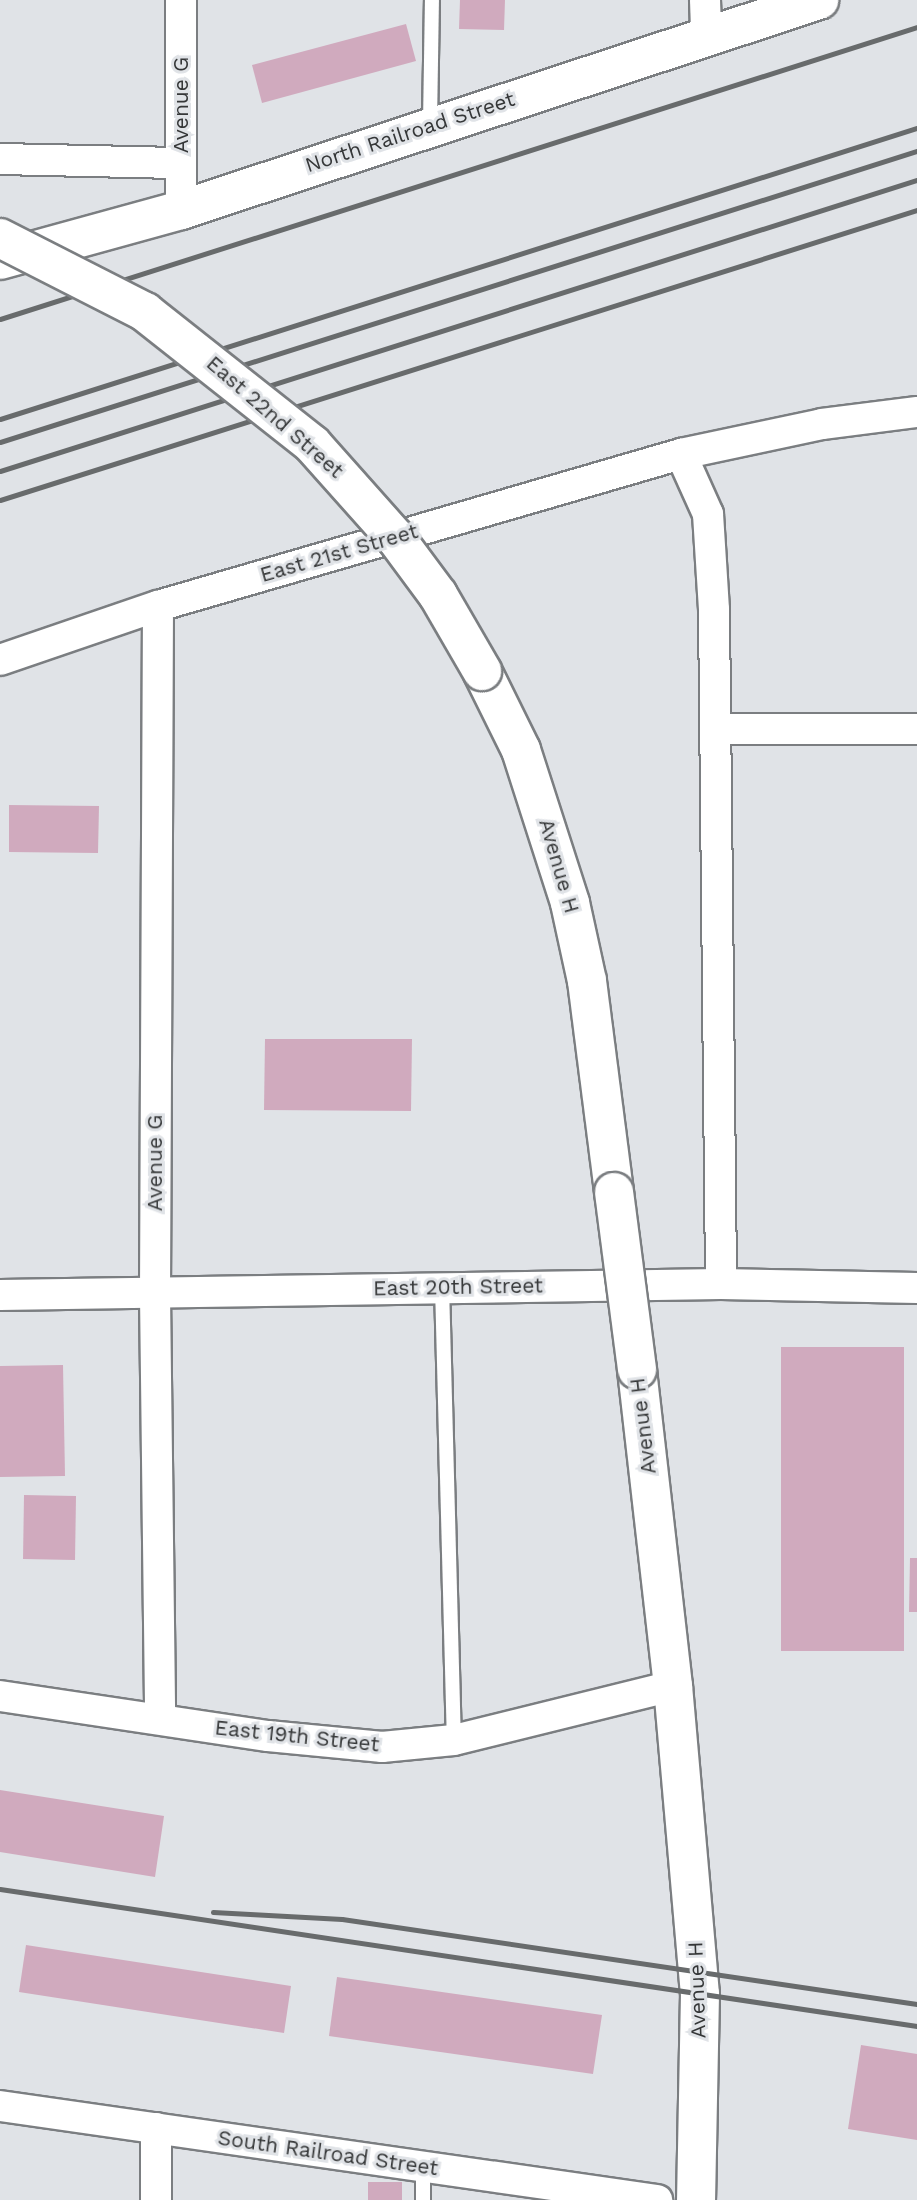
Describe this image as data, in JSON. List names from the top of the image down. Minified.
{"streets":{"street":["Avenue G","North Railroad Street","East 22nd Street","East 21st Street","Avenue H","East 20th Street","East 19th Street","South Railroad Street"]},"crossings":[["Avenue G","North Railroad Street"],["Avenue G","East 21st Street"],["Avenue G","East 20th Street"],["Avenue G","East 19th Street"],["East 22nd Street","Avenue H"],["Avenue H","East 19th Street"]]}
